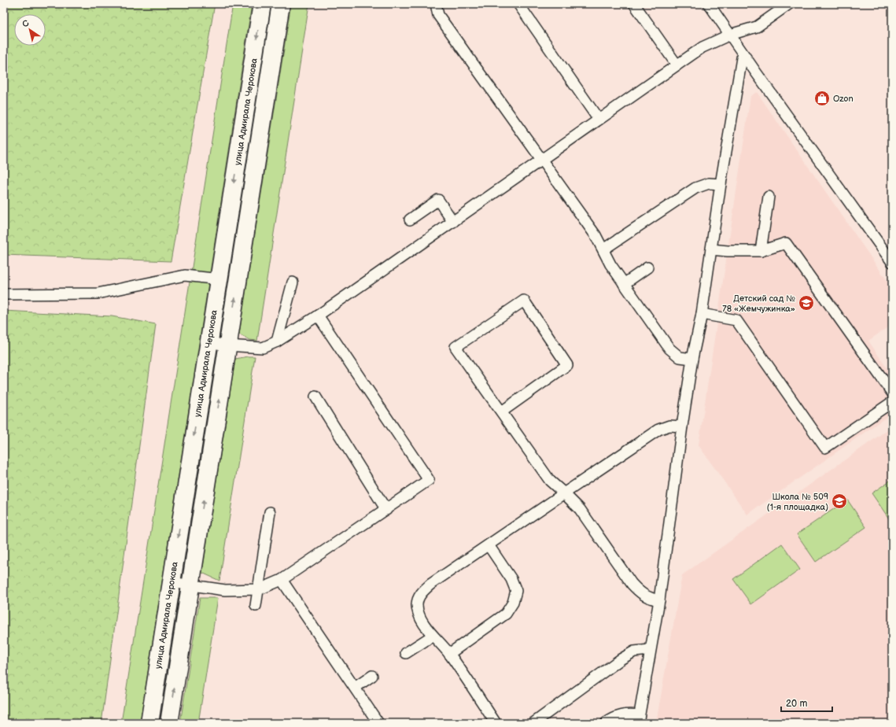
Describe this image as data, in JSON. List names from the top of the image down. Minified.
{"streets":{"street":["улица Адмирала Черокова"]},"places":{"shop":["Ozon"],"school or university":["Детский сад № 78 «Жемчужинка»","Школа № 509 (1-я площадка)"]},"scale_bar":"20 m","north":"top left"}
